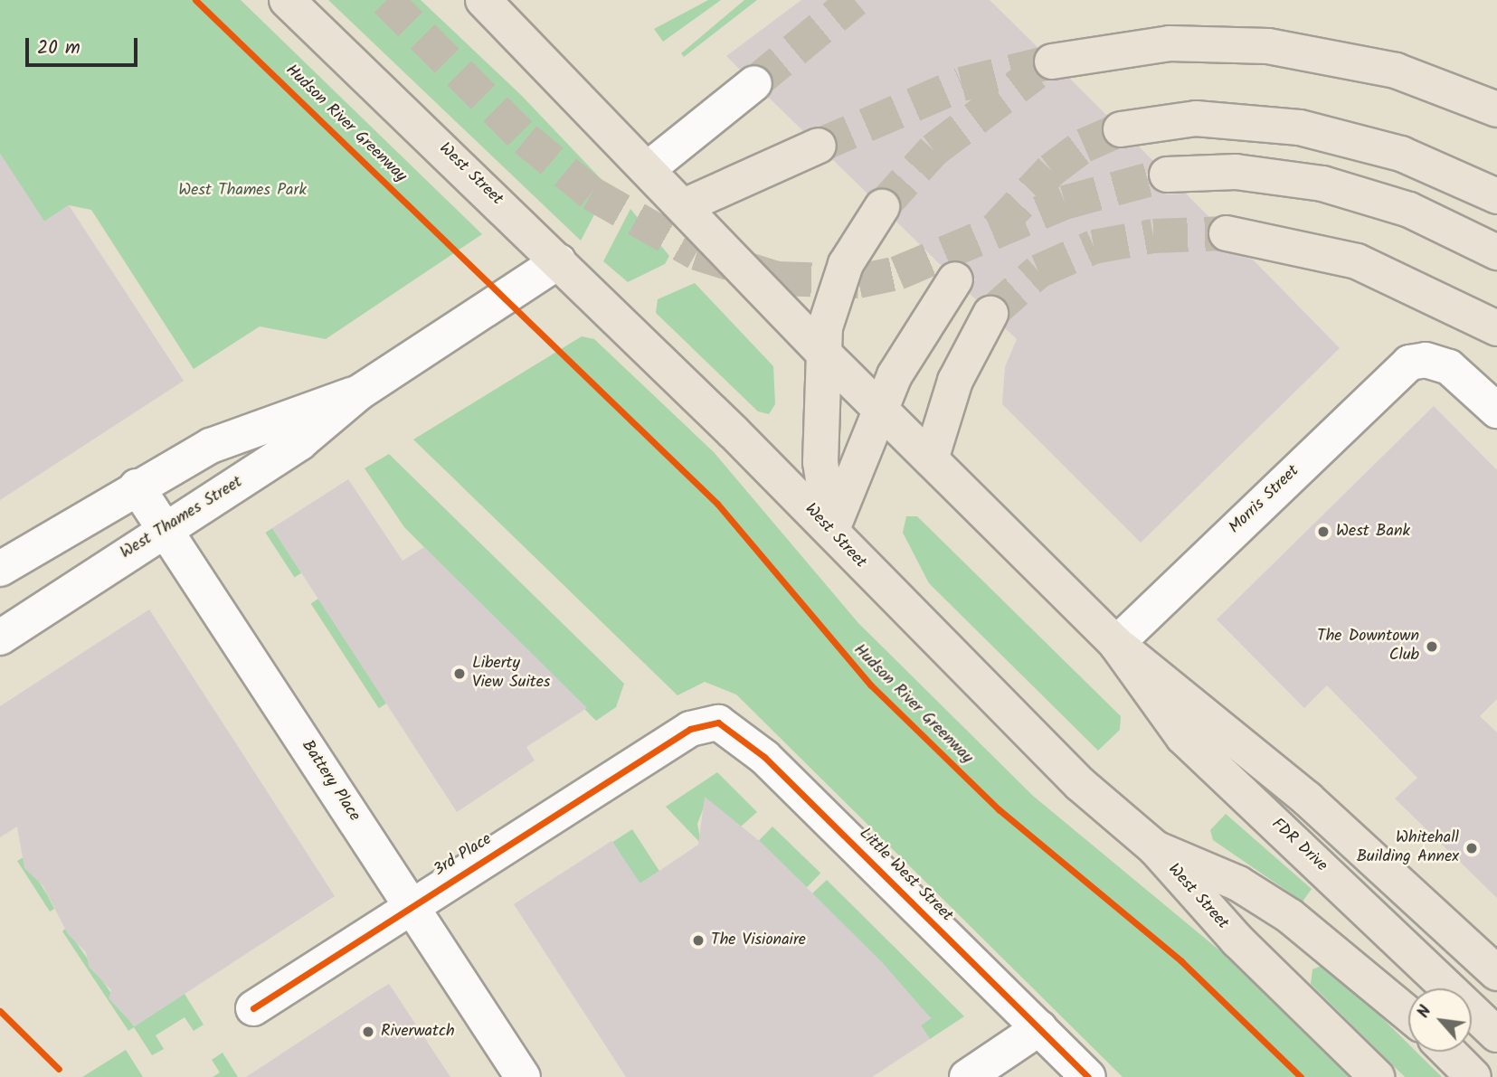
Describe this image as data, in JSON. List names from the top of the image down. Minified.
{"streets":{"main road":["West Street","FDR Drive"],"street":["Morris Street","West Thames Street","Battery Place","3rd Place","Little West Street"],"cycle path":["Hudson River Greenway"]},"crossings":[["West Street","West Thames Street"],["Morris Street","FDR Drive"],["West Thames Street","Battery Place"],["Battery Place","3rd Place"],["3rd Place","Little West Street"]],"parks":["West Thames Park"],"places":["West Bank","The Downtown Club","Liberty View Suites","Whitehall Building Annex","The Visionaire","Riverwatch"],"scale_bar":"20 m","north":"top left"}
